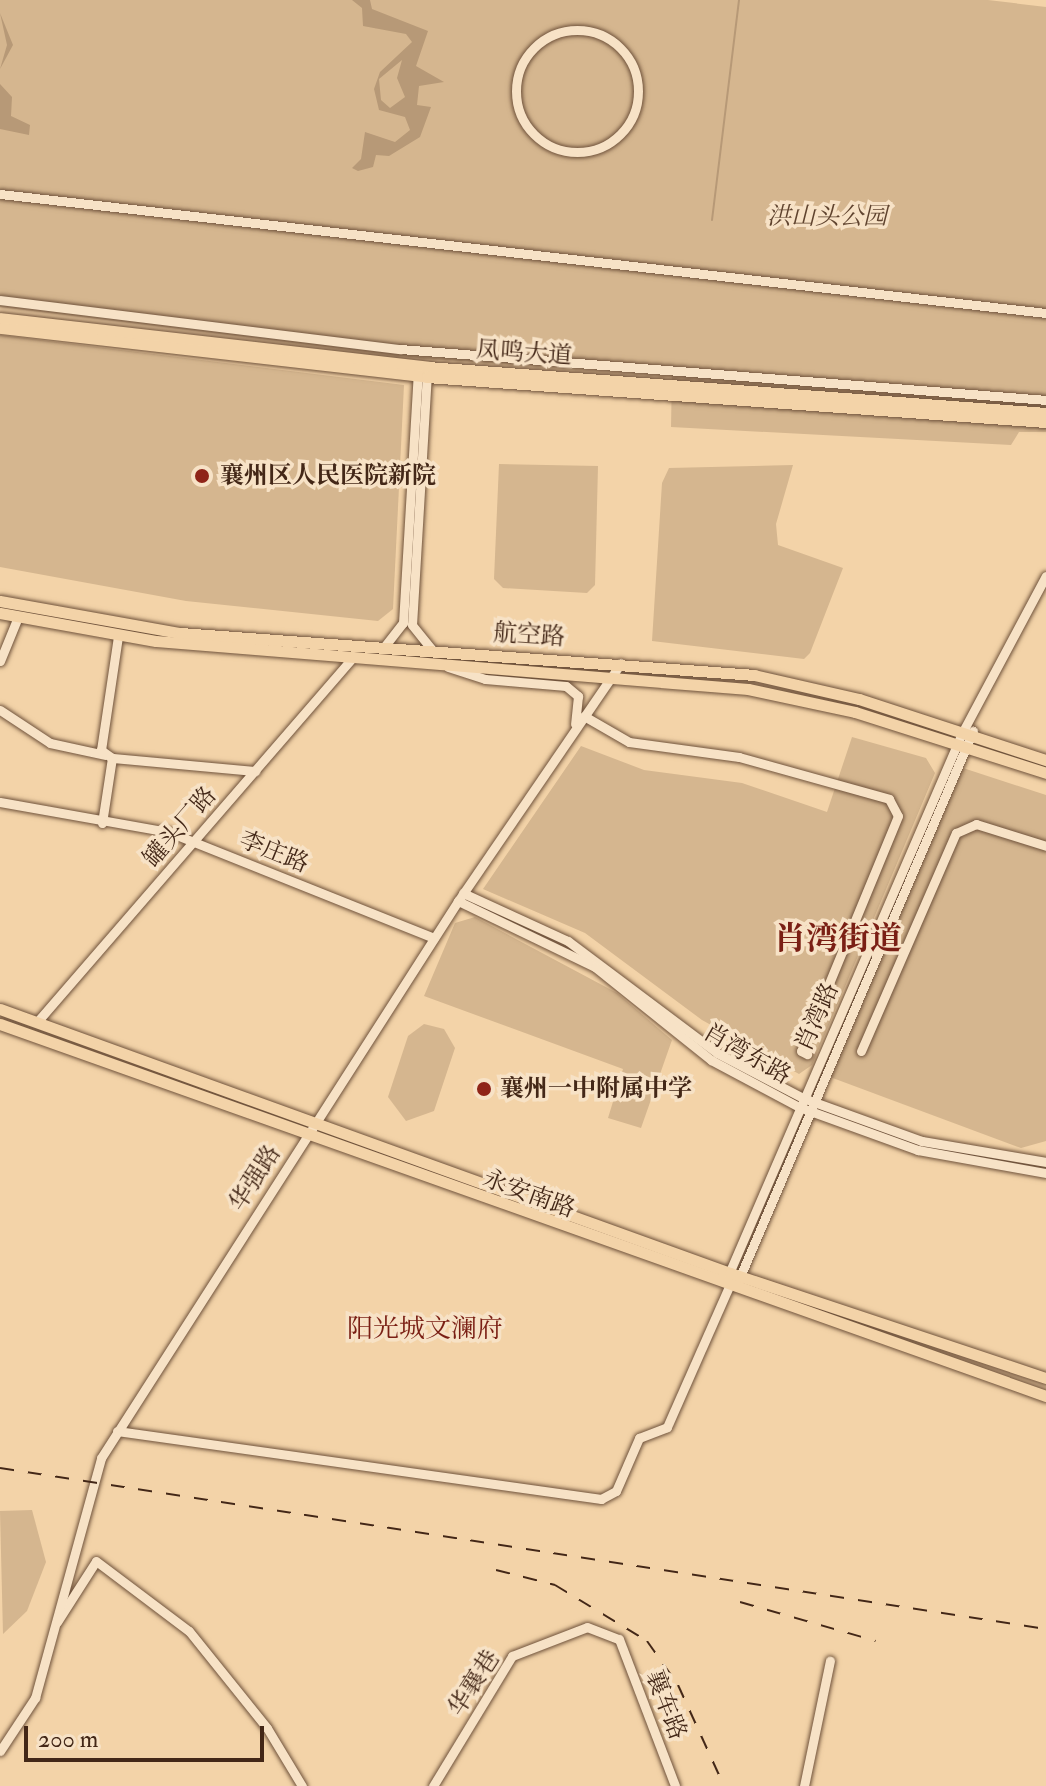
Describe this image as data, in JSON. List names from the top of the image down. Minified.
{"streets":{"main road":["凤鸣大道","航空路","永安南路"],"street":["罐头厂路","李庄路","肖湾路","肖湾东路","华强路","华襄巷","襄车路"]},"crossings":[["航空路","罐头厂路"],["航空路","肖湾路"],["航空路","华强路"],["罐头厂路","李庄路"],["罐头厂路","永安南路"],["李庄路","华强路"],["肖湾路","肖湾东路"],["肖湾路","华强路"],["肖湾路","永安南路"],["肖湾东路","华强路"],["华强路","永安南路"],["华襄巷","襄车路"]],"districts":["肖湾街道","阳光城文澜府"],"parks":["洪山头公园"],"places":["襄州区人民医院新院","襄州一中附属中学"],"scale_bar":"200 m"}
